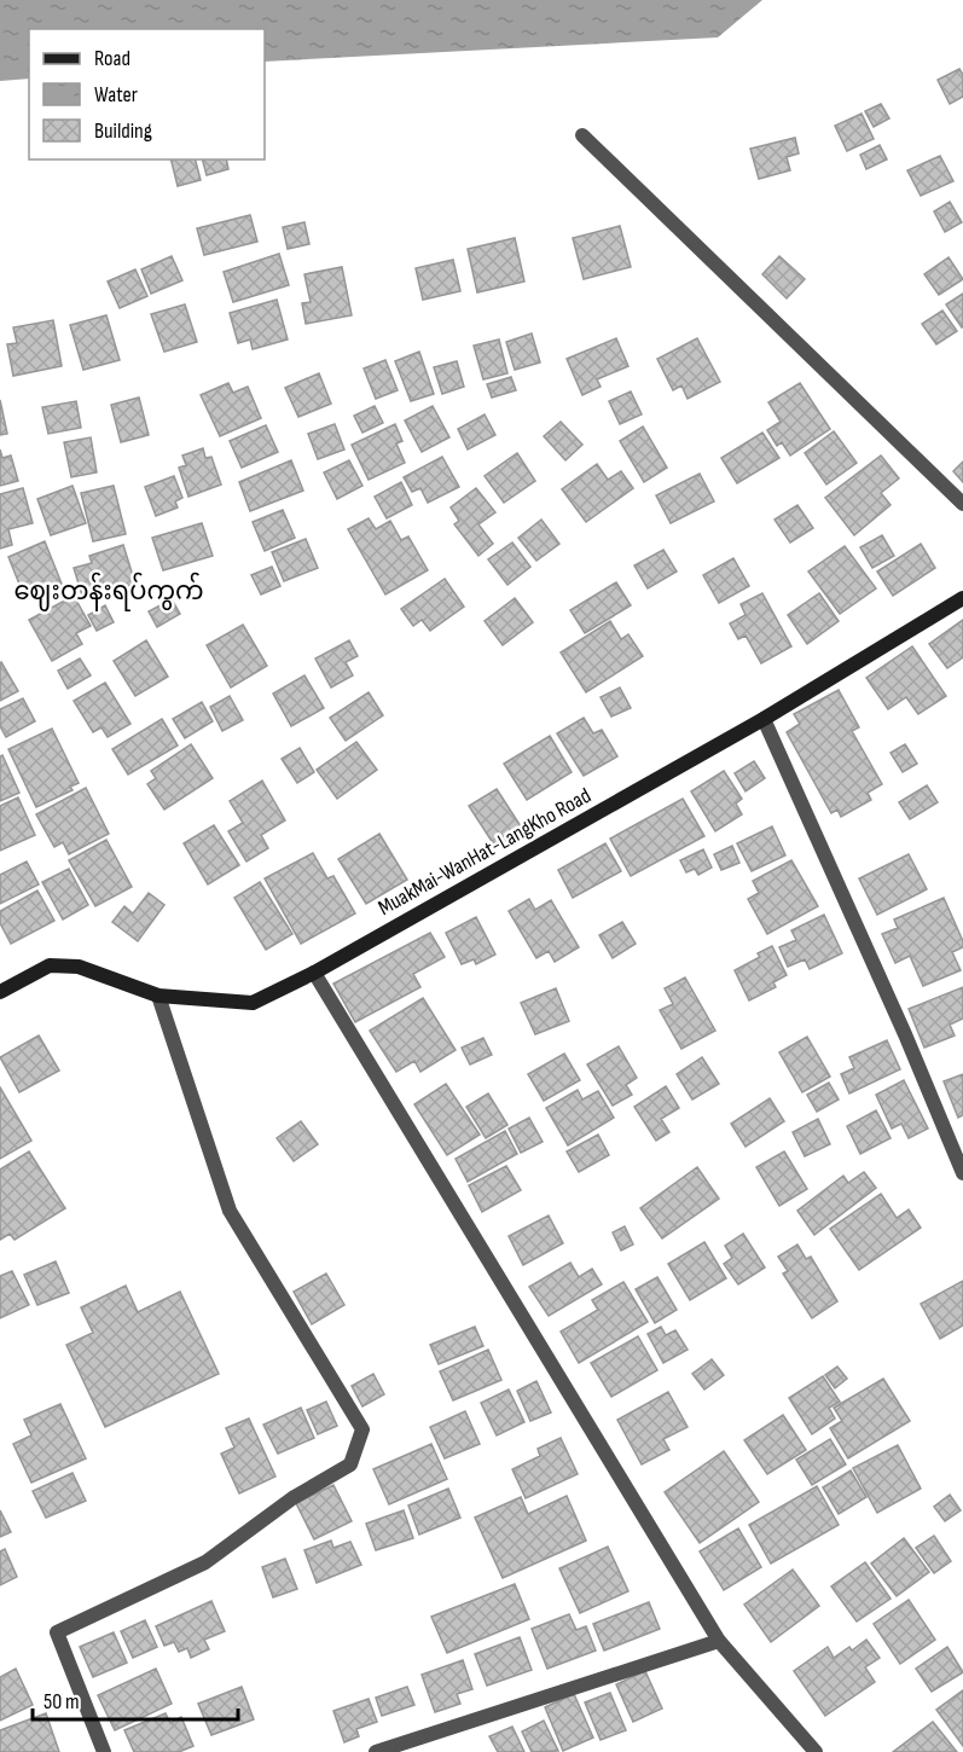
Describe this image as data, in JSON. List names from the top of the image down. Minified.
{"streets":{"main road":["MuakMai-WanHat-LangKho Road"]},"districts":["ဈေးတန်းရပ်ကွက်"],"legend":["Road","Water","Building"],"scale_bar":"50 m"}
